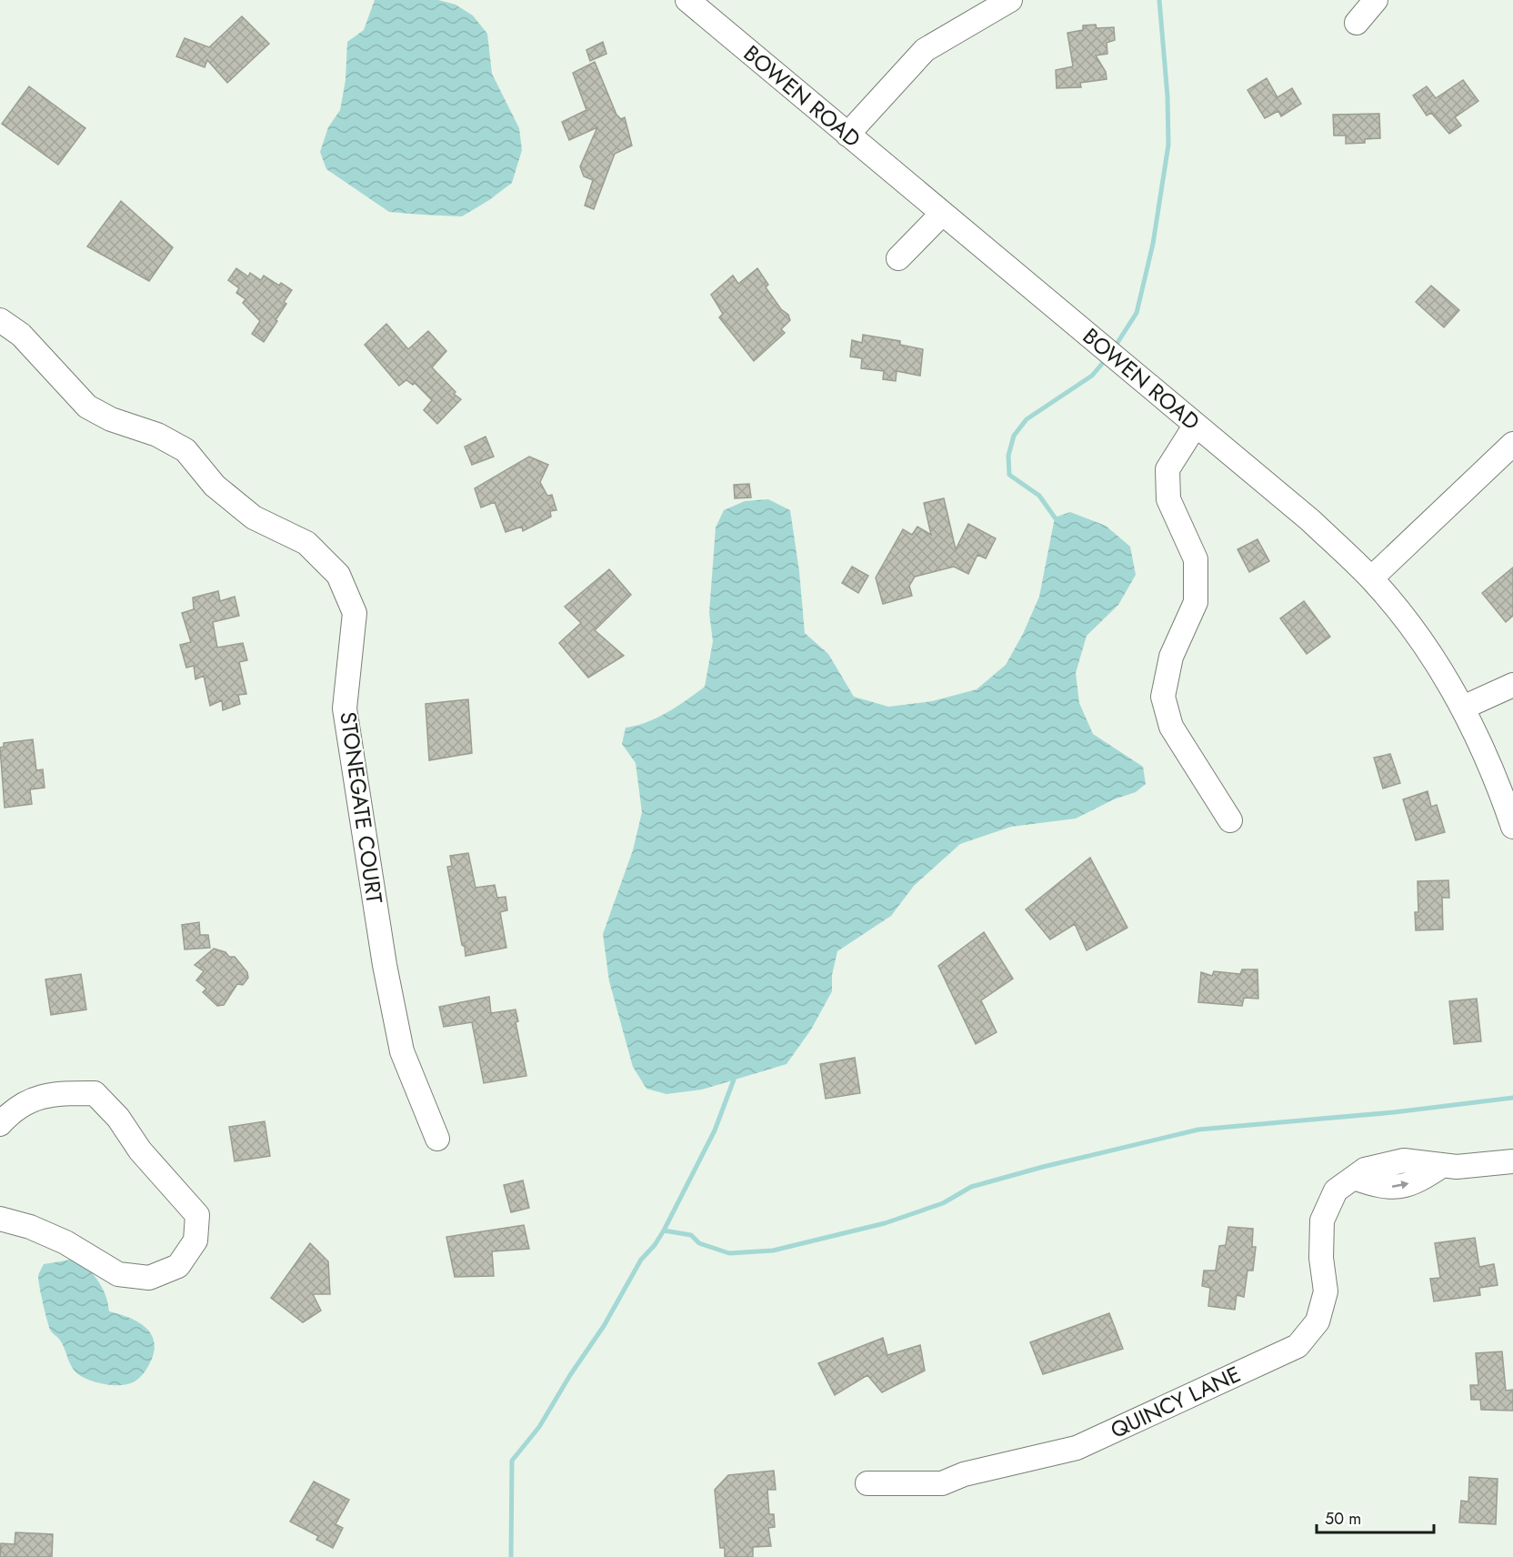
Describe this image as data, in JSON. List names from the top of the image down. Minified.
{"streets":{"street":["BOWEN ROAD","STONEGATE COURT","QUINCY LANE"]},"scale_bar":"50 m"}
